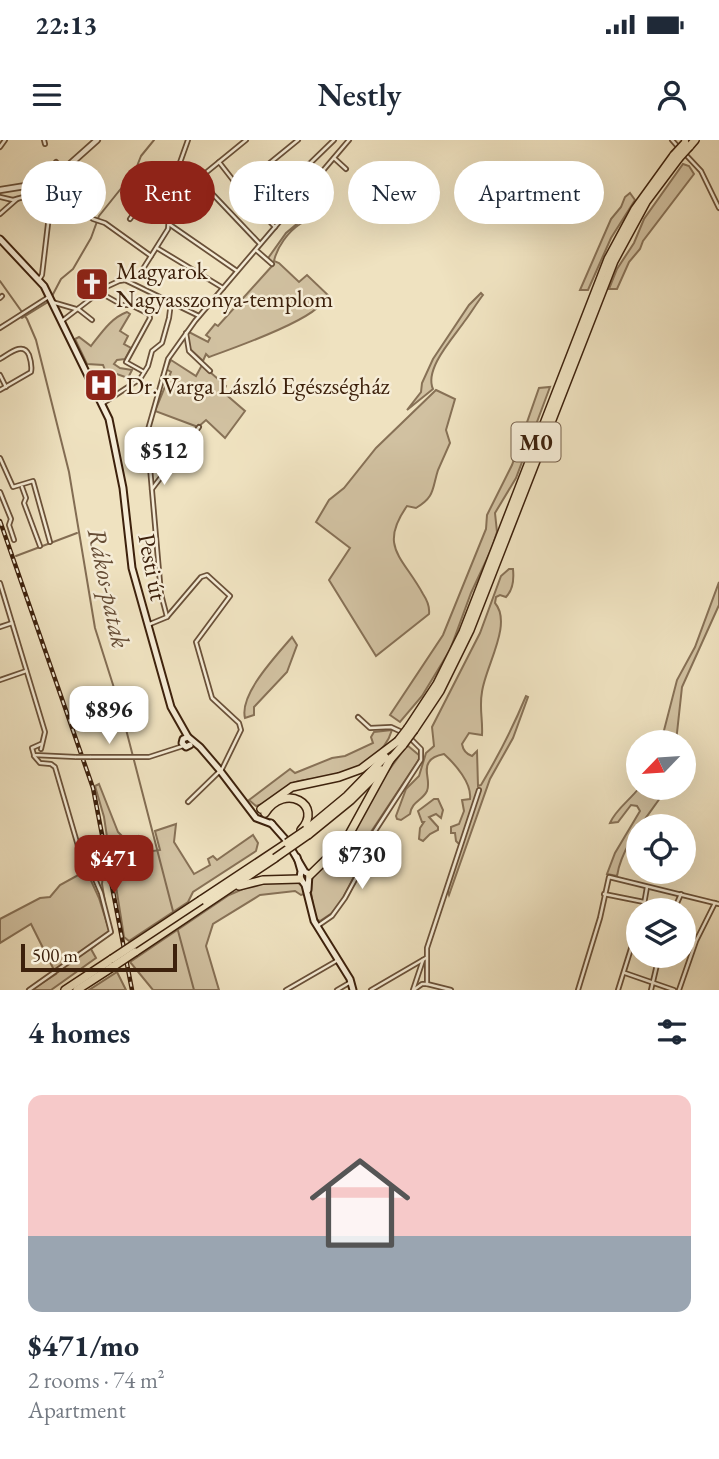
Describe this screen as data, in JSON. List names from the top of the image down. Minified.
{"streets":{"highway":["M0"],"main road":["Pesti út"]},"water":["Rákos-patak"],"places":{"church":["Magyarok Nagyasszonya-templom"],"hospital":["Dr. Varga László Egészségház"]},"scale_bar":"500 m","north":"bottom left","page":{"status":"22:13","header":"Nestly","chip":["Buy","Rent","Filters","New","Apartment"],"price":["$512","$896","$730","$471"],"scale":"500 m","heading":"4 homes","list":[{"name":"$471/mo","note":"2 rooms · 74 m² · Apartment"}]}}
